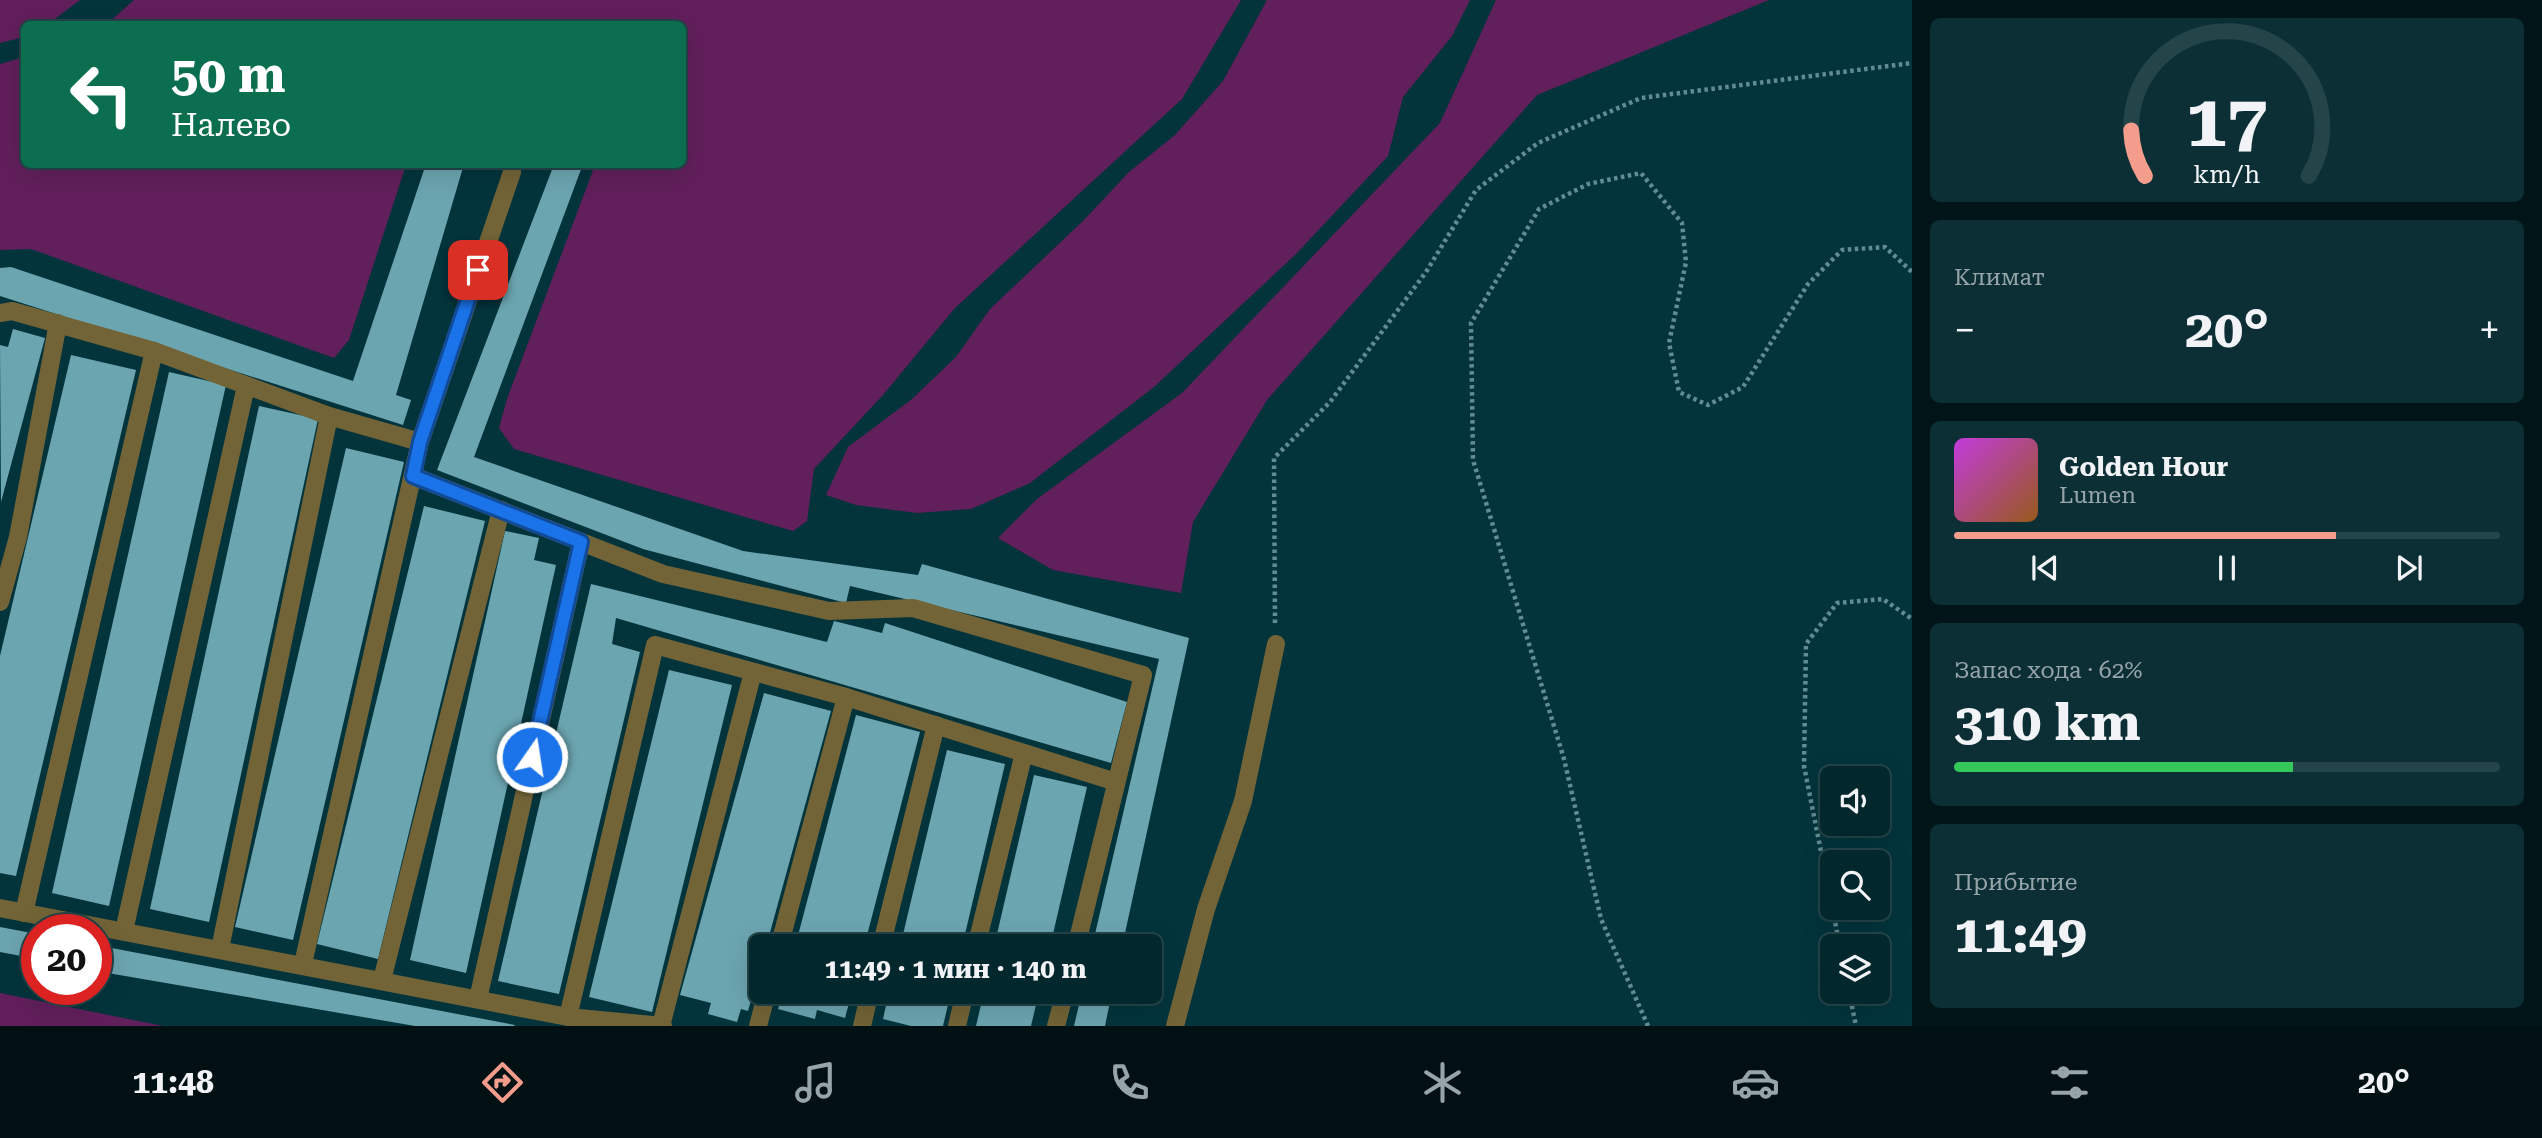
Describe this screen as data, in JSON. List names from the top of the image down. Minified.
{"page":{"turn":["50 m","Налево"],"tile":["Климат",["Запас хода · 62%","310 km"],["Прибытие","11:49"]],"heat":["−","20°","+"],"song":["Golden Hour","Lumen"],"limit":"20","trip":"11:49 · 1 мин · 140 m","tabs":["11:48","20°"],"gauge":["17","km/h"]}}
